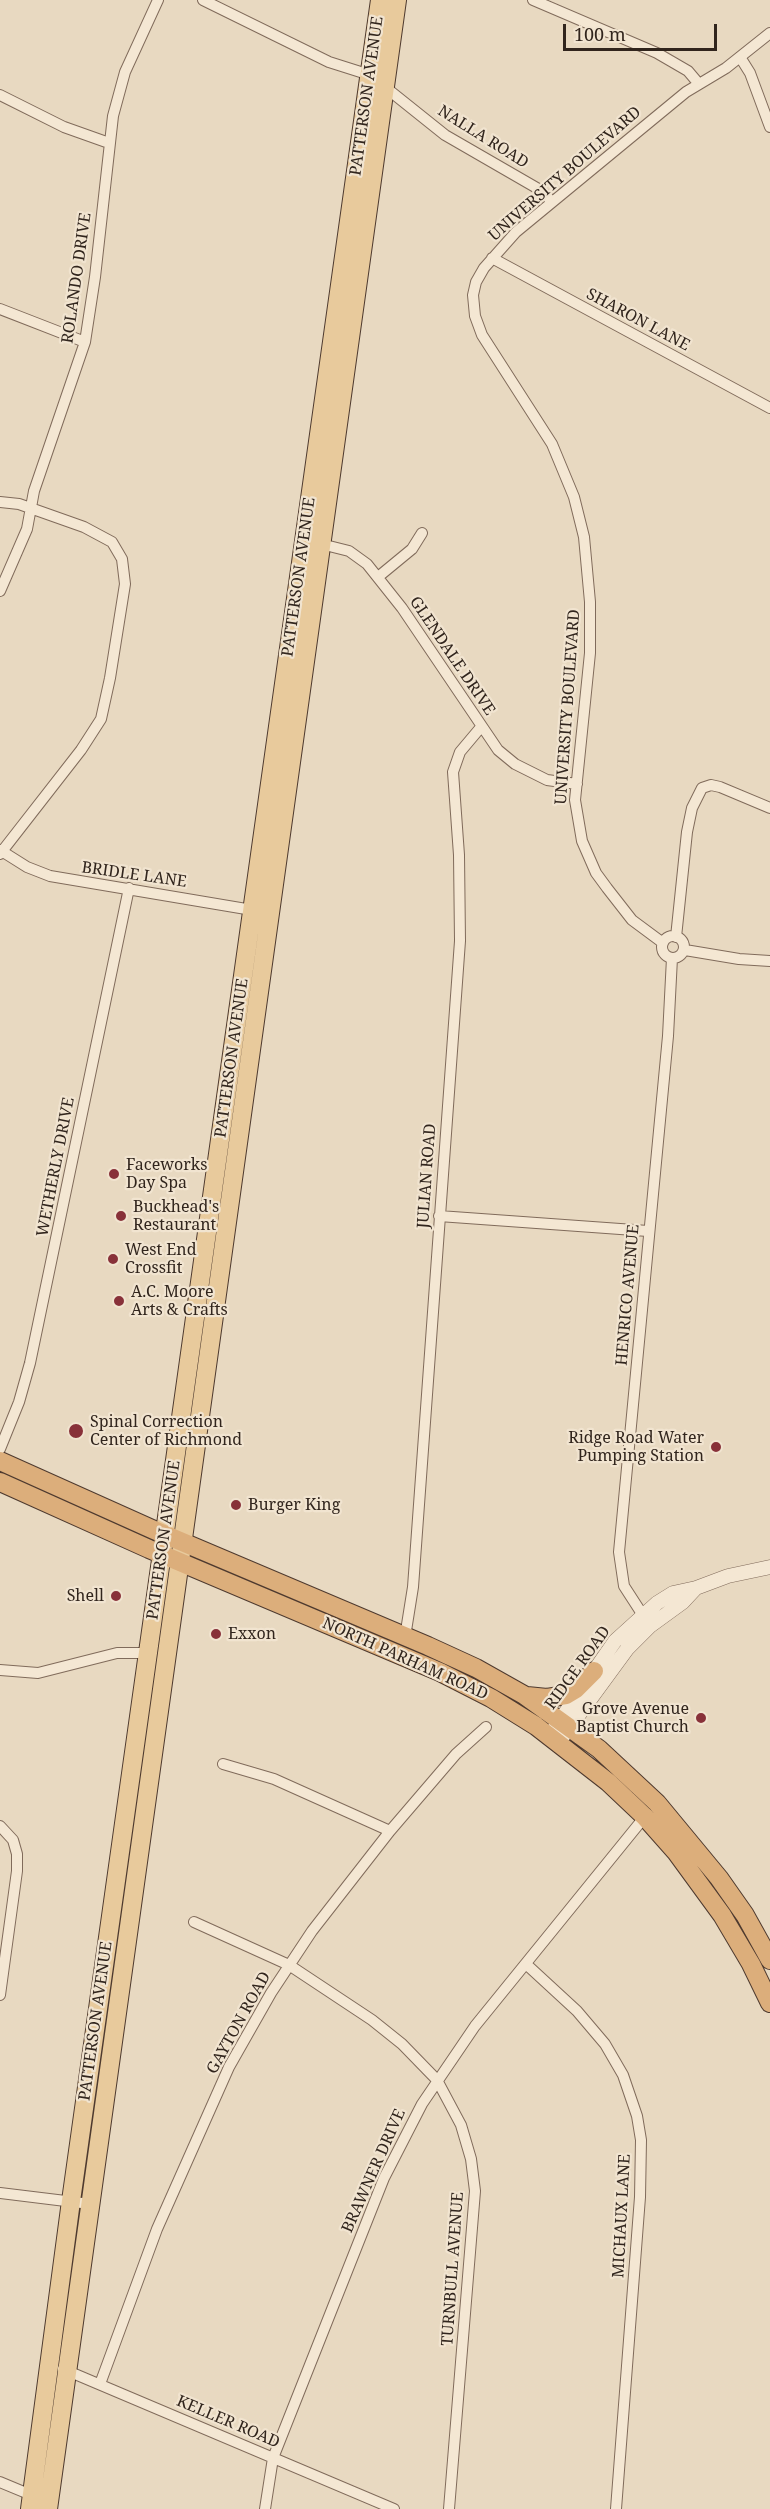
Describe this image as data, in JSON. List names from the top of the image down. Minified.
{"streets":{"highway":["NORTH PARHAM ROAD"],"main road":["PATTERSON AVENUE"],"street":["NALLA ROAD","UNIVERSITY BOULEVARD","ROLANDO DRIVE","SHARON LANE","GLENDALE DRIVE","BRIDLE LANE","WETHERLY DRIVE","JULIAN ROAD","HENRICO AVENUE","RIDGE ROAD","GAYTON ROAD","BRAWNER DRIVE","MICHAUX LANE","TURNBULL AVENUE","KELLER ROAD"]},"crossings":[["PATTERSON AVENUE","NALLA ROAD"],["PATTERSON AVENUE","GLENDALE DRIVE"],["PATTERSON AVENUE","BRIDLE LANE"],["PATTERSON AVENUE","NORTH PARHAM ROAD"],["PATTERSON AVENUE","KELLER ROAD"],["NALLA ROAD","UNIVERSITY BOULEVARD"],["UNIVERSITY BOULEVARD","SHARON LANE"],["UNIVERSITY BOULEVARD","GLENDALE DRIVE"],["UNIVERSITY BOULEVARD","HENRICO AVENUE"],["GLENDALE DRIVE","JULIAN ROAD"],["BRIDLE LANE","WETHERLY DRIVE"],["JULIAN ROAD","NORTH PARHAM ROAD"],["HENRICO AVENUE","RIDGE ROAD"],["NORTH PARHAM ROAD","RIDGE ROAD"],["NORTH PARHAM ROAD","BRAWNER DRIVE"],["GAYTON ROAD","TURNBULL AVENUE"],["GAYTON ROAD","KELLER ROAD"],["BRAWNER DRIVE","MICHAUX LANE"],["BRAWNER DRIVE","TURNBULL AVENUE"],["BRAWNER DRIVE","KELLER ROAD"]],"places":["Faceworks Day Spa","Buckhead's Restaurant","West End Crossfit","A.C. Moore Arts & Crafts","Spinal Correction Center of Richmond","Ridge Road Water Pumping Station","Burger King","Shell","Exxon","Grove Avenue Baptist Church"],"scale_bar":"100 m"}
